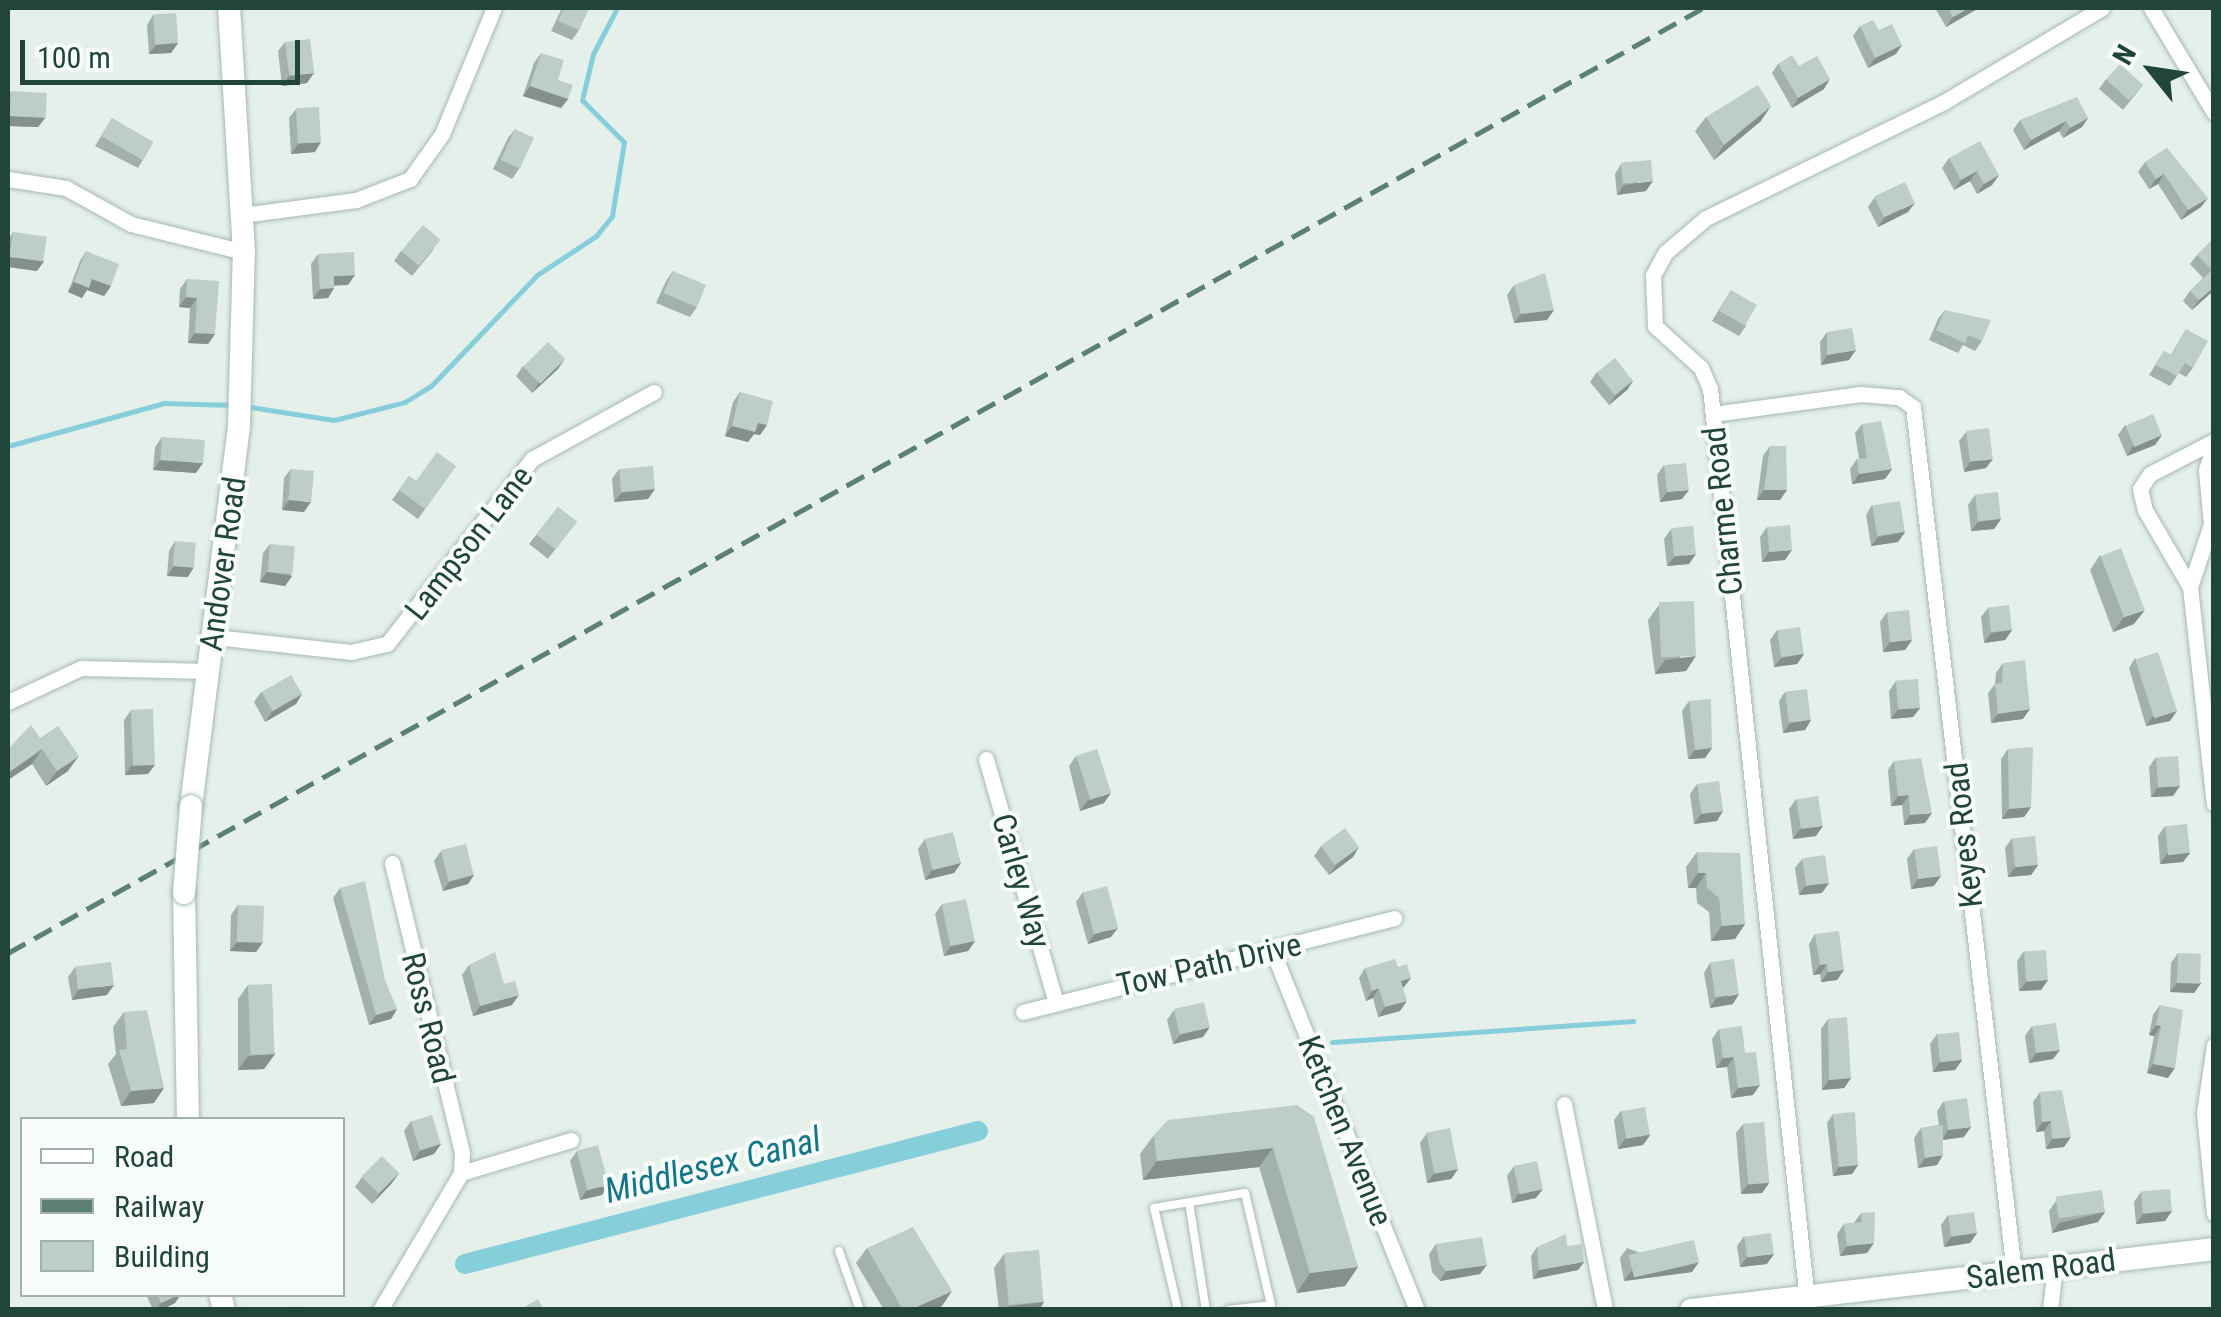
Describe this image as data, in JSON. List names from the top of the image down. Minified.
{"streets":{"main road":["Andover Road","Salem Road"],"street":["Charme Road","Lampson Lane","Keyes Road","Carley Way","Tow Path Drive","Ross Road","Ketchen Avenue"]},"crossings":[["Charme Road","Keyes Road"],["Charme Road","Salem Road"],["Lampson Lane","Andover Road"],["Keyes Road","Salem Road"],["Carley Way","Tow Path Drive"],["Tow Path Drive","Ketchen Avenue"]],"water":["Middlesex Canal"],"legend":["Road","Railway","Building"],"scale_bar":"100 m","north":"top left"}
